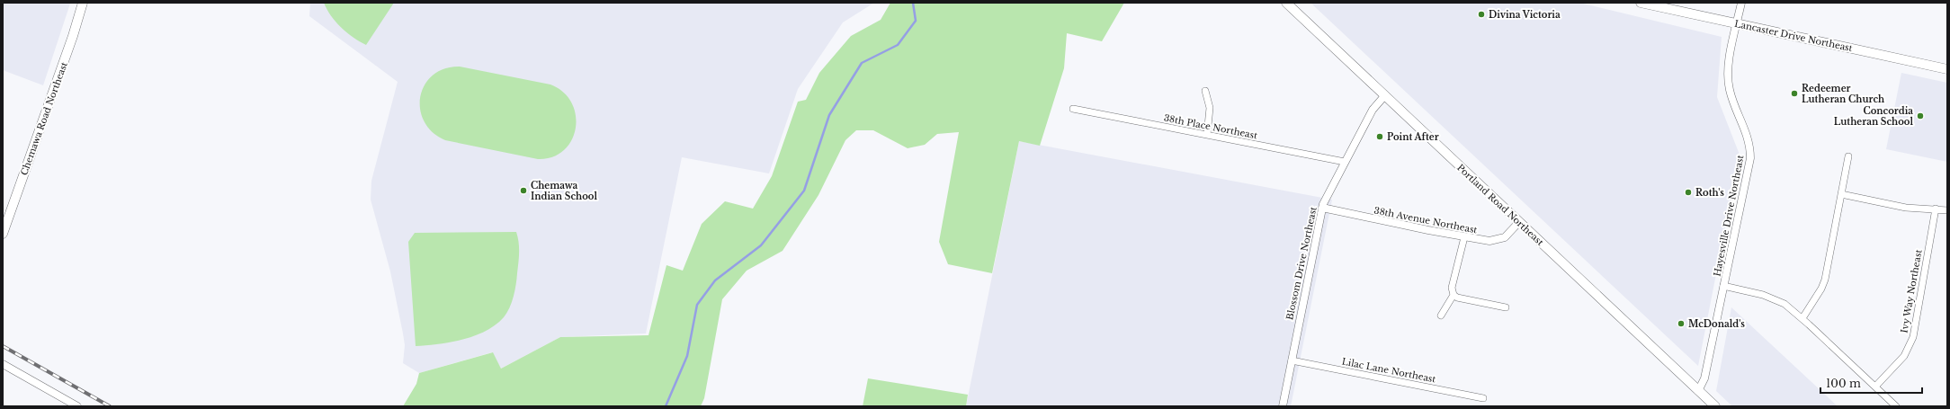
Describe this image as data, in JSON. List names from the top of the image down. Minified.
{"streets":{"main road":["Lancaster Drive Northeast","Chemawa Road Northeast","Portland Road Northeast"],"street":["38th Place Northeast","Hayesville Drive Northeast","38th Avenue Northeast","Blossom Drive Northeast","Ivy Way Northeast","Lilac Lane Northeast"]},"crossings":[["Lancaster Drive Northeast","Hayesville Drive Northeast"],["38th Place Northeast","Blossom Drive Northeast"],["Portland Road Northeast","Hayesville Drive Northeast"],["Portland Road Northeast","38th Avenue Northeast"],["Portland Road Northeast","Blossom Drive Northeast"],["38th Avenue Northeast","Blossom Drive Northeast"],["Blossom Drive Northeast","Lilac Lane Northeast"]],"places":["Divina Victoria","Redeemer Lutheran Church","Concordia Lutheran School","Point After","Chemawa Indian School","Roth's","McDonald's"],"scale_bar":"100 m"}
